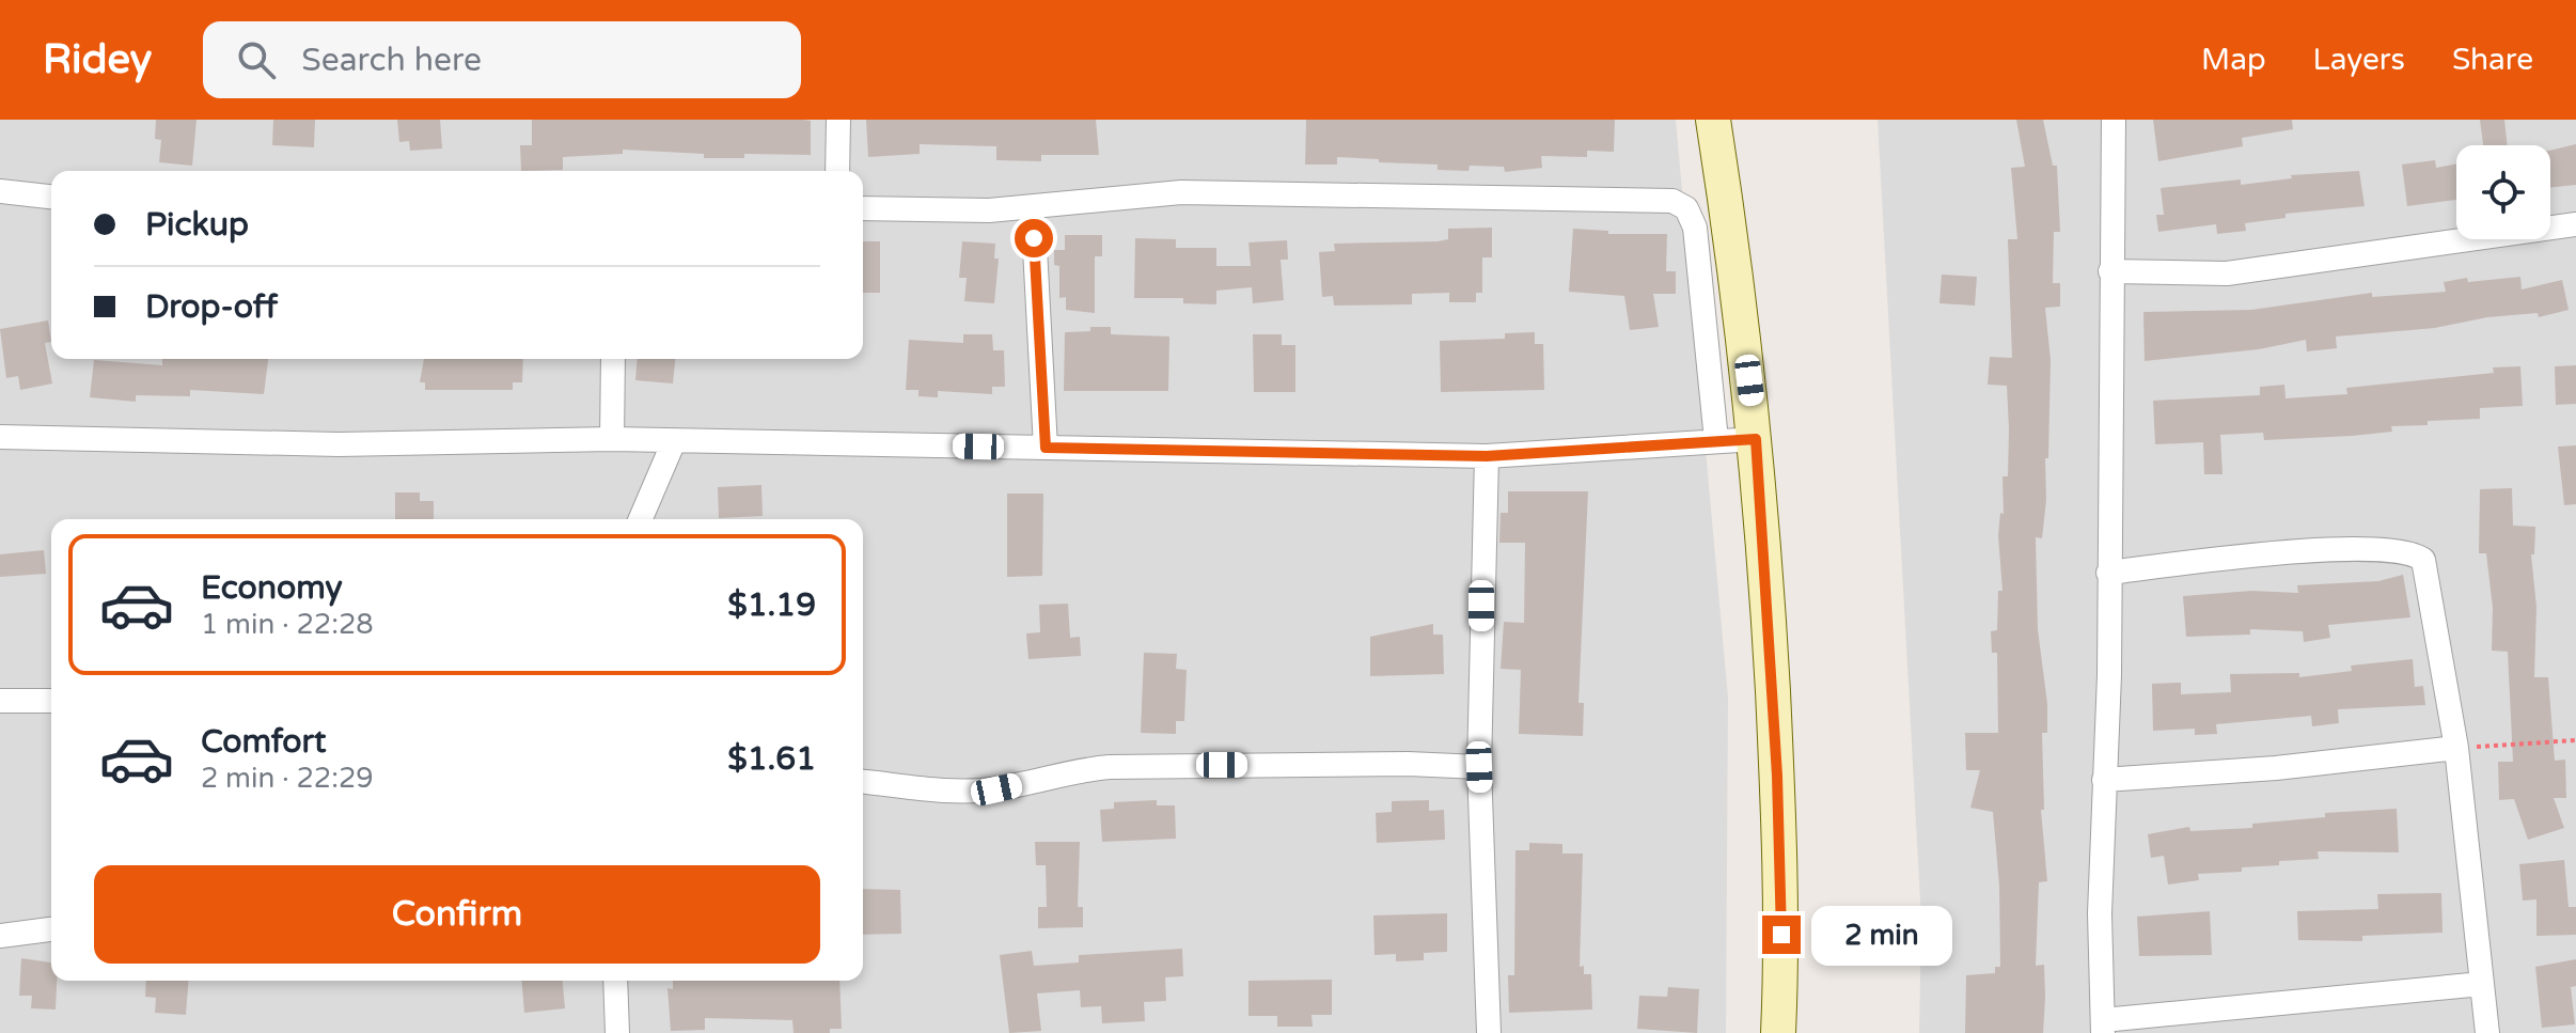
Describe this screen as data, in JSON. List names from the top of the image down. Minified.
{"page":{"header":"Ridey","search":"Search here","nav":["Map","Layers","Share"],"banner":["Pickup","Drop-off"],"list":[{"name":"Economy","note":"1 min · 22:28","value":"$1.19"},{"name":"Comfort","note":"2 min · 22:29","value":"$1.61"}],"buttons":"Confirm","bubble":"2 min"}}
